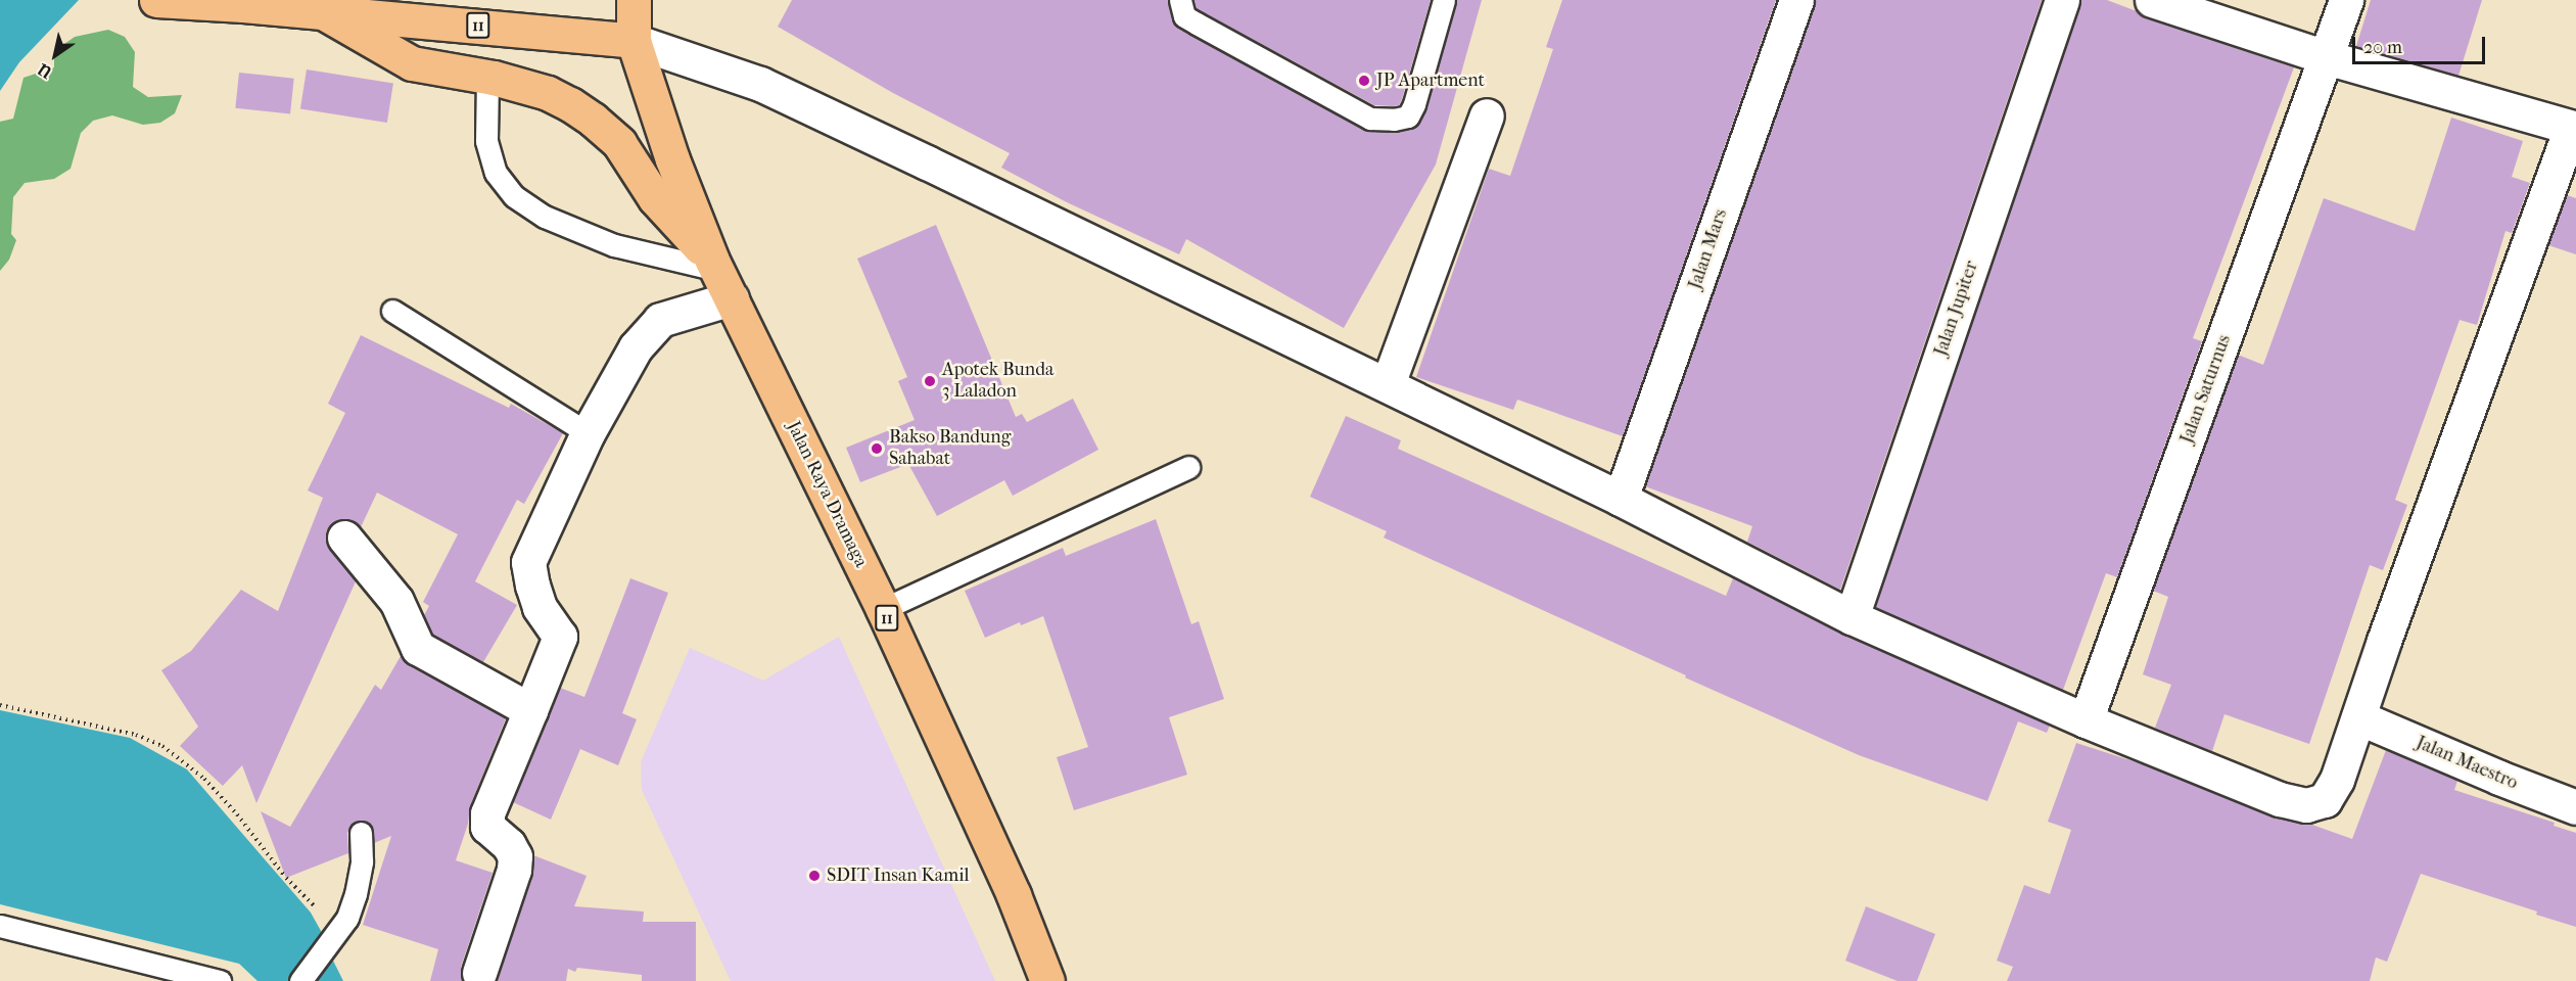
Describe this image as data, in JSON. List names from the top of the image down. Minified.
{"streets":{"highway":["11","Jalan Raya Dramaga"],"street":["Jalan Mars","Jalan Jupiter","Jalan Saturnus","Jalan Maestro"]},"crossings":[["11","Jalan Raya Dramaga"]],"places":["JP Apartment","Apotek Bunda 3 Laladon","Bakso Bandung Sahabat","SDIT Insan Kamil"],"scale_bar":"20 m","north":"bottom left"}
